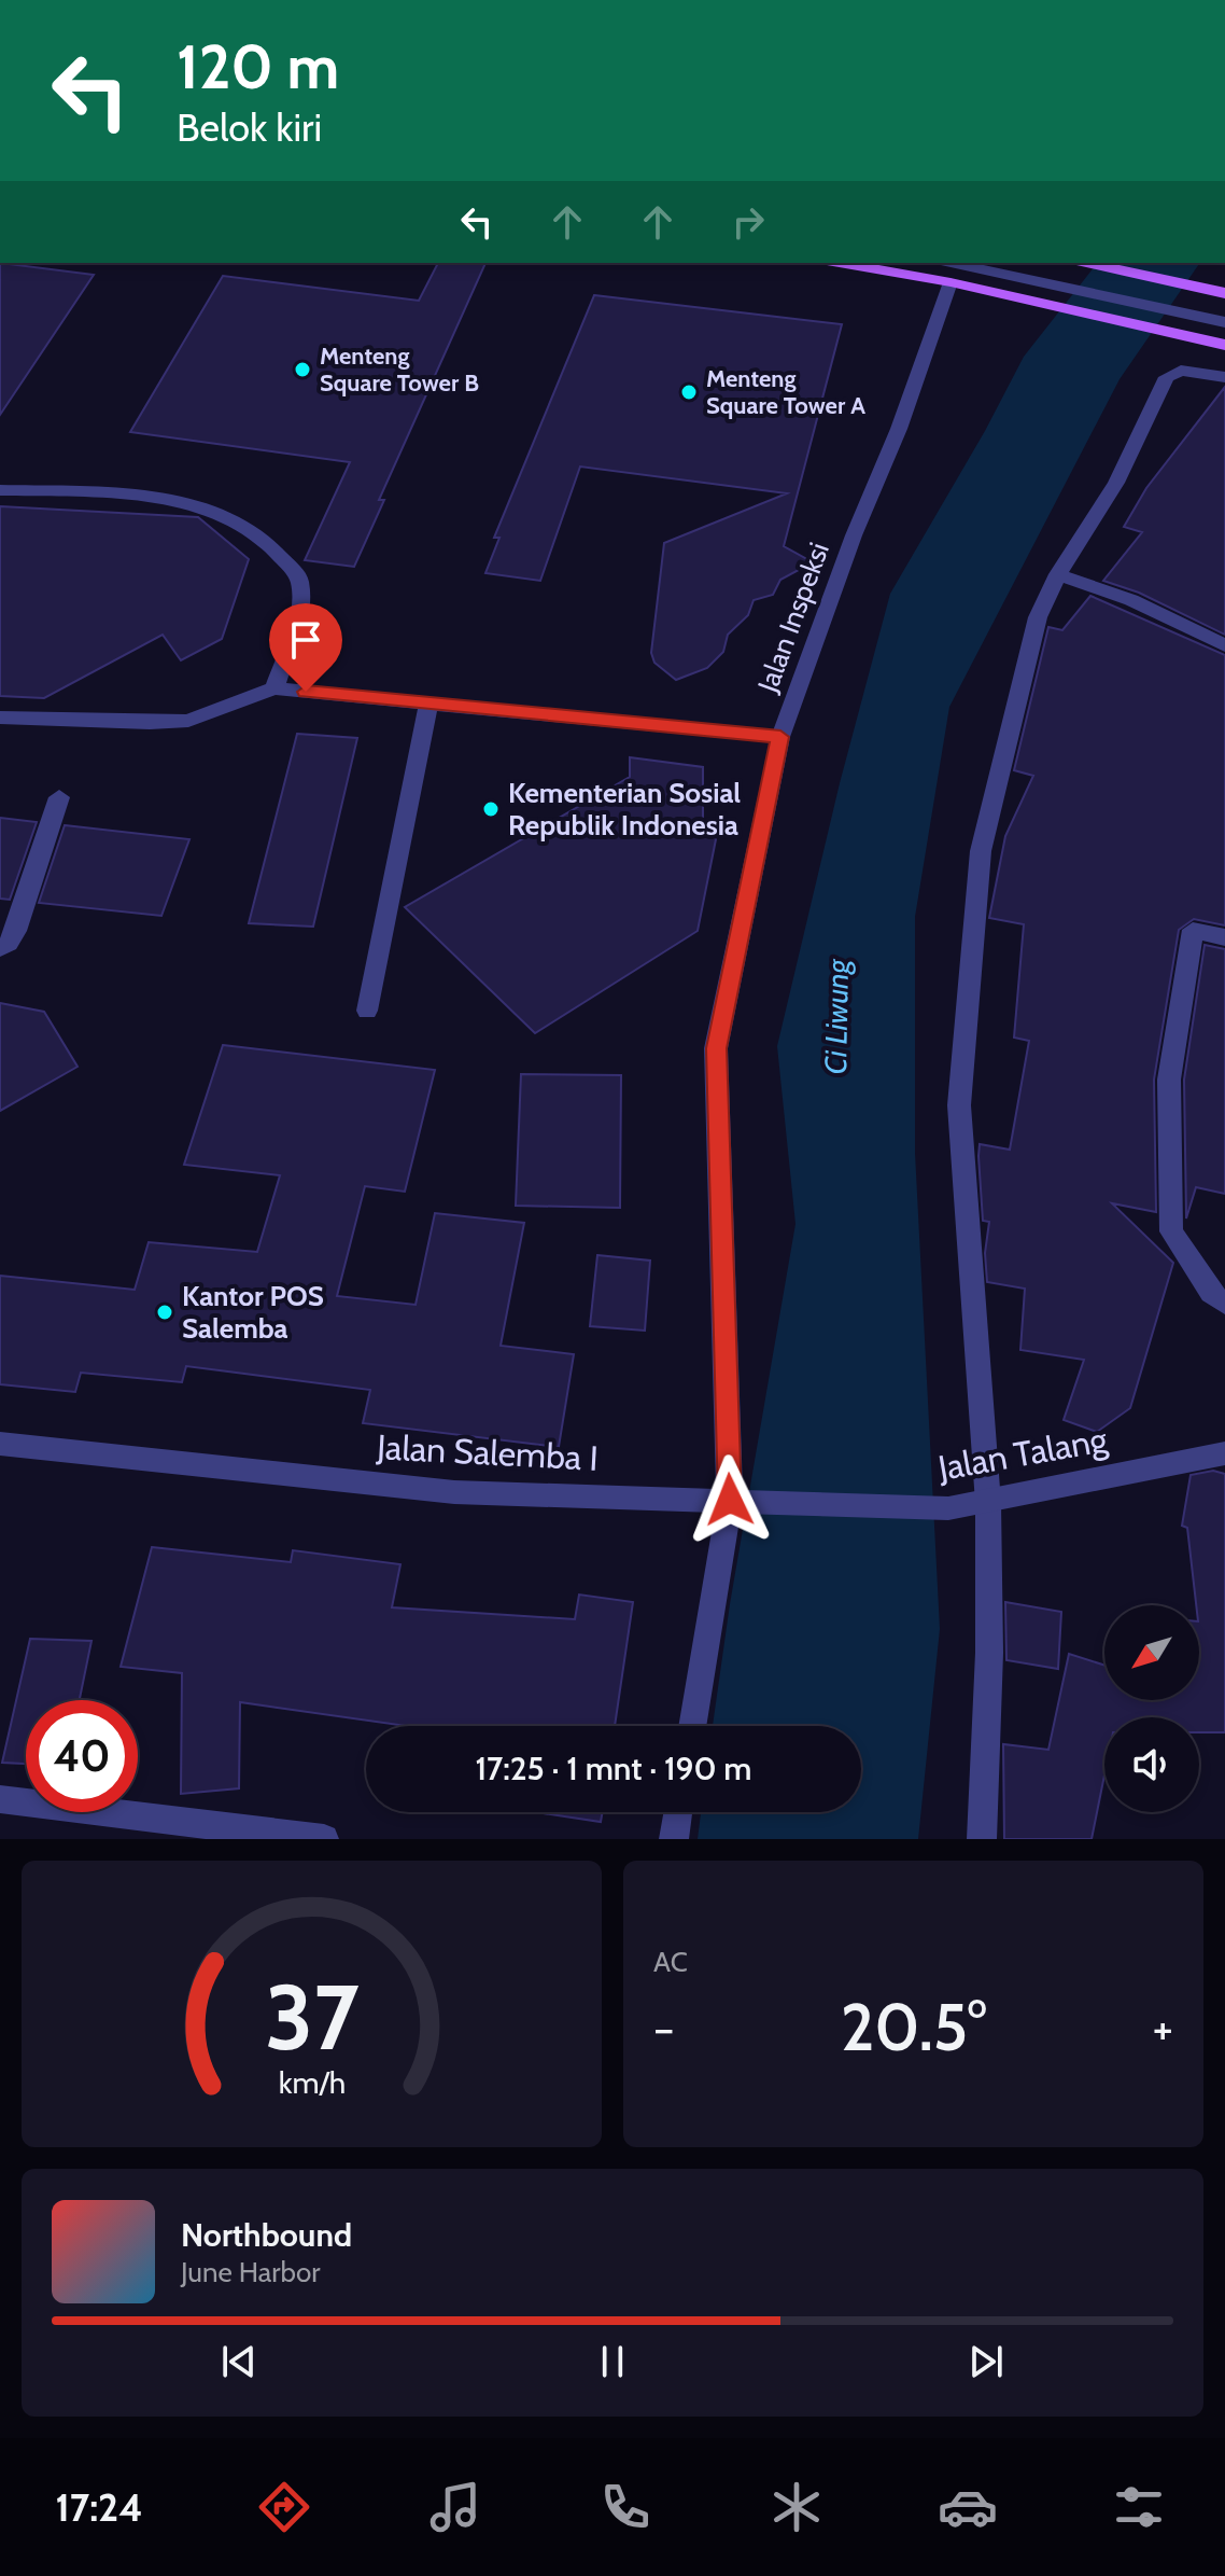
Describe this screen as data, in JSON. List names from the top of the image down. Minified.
{"streets":{"street":["Jalan Inspeksi","Jalan Salemba I","Jalan Talang"]},"crossings":[["Jalan Inspeksi","Jalan Salemba I"],["Jalan Inspeksi","Jalan Talang"],["Jalan Salemba I","Jalan Talang"]],"water":["Ci Liwung"],"places":["Menteng Square Tower B","Menteng Square Tower A","Kementerian Sosial Republik Indonesia","Kantor POS Salemba"],"north":"bottom left","page":{"turn":["120 m","Belok kiri"],"limit":"40","trip":"17:25 · 1 mnt · 190 m","tile":"AC","heat":["−","20.5°","+"],"song":["Northbound","June Harbor"],"tabs":"17:24","gauge":["37","km/h"]}}
